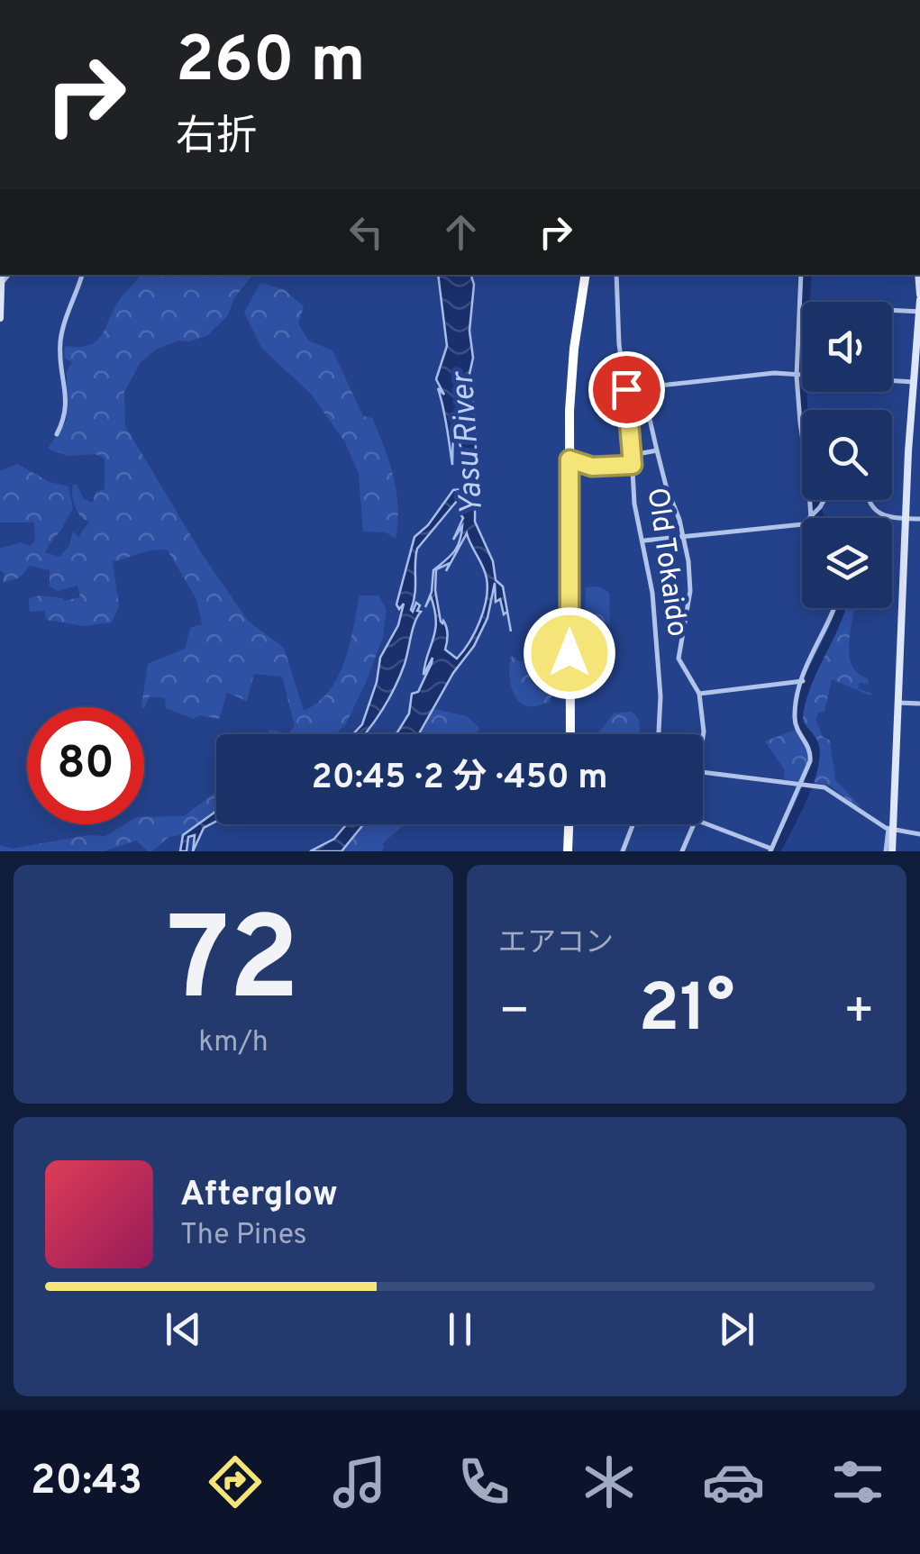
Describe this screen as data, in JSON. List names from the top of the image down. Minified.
{"streets":{"street":["Old Tokaido"]},"water":["Yasu River"],"page":{"turn":["260 m","右折"],"limit":"80","trip":"20:45 · 2 分 · 450 m","tile":[["72","km/h"],"エアコン"],"heat":["−","21°","+"],"song":["Afterglow","The Pines"],"tabs":"20:43"}}
